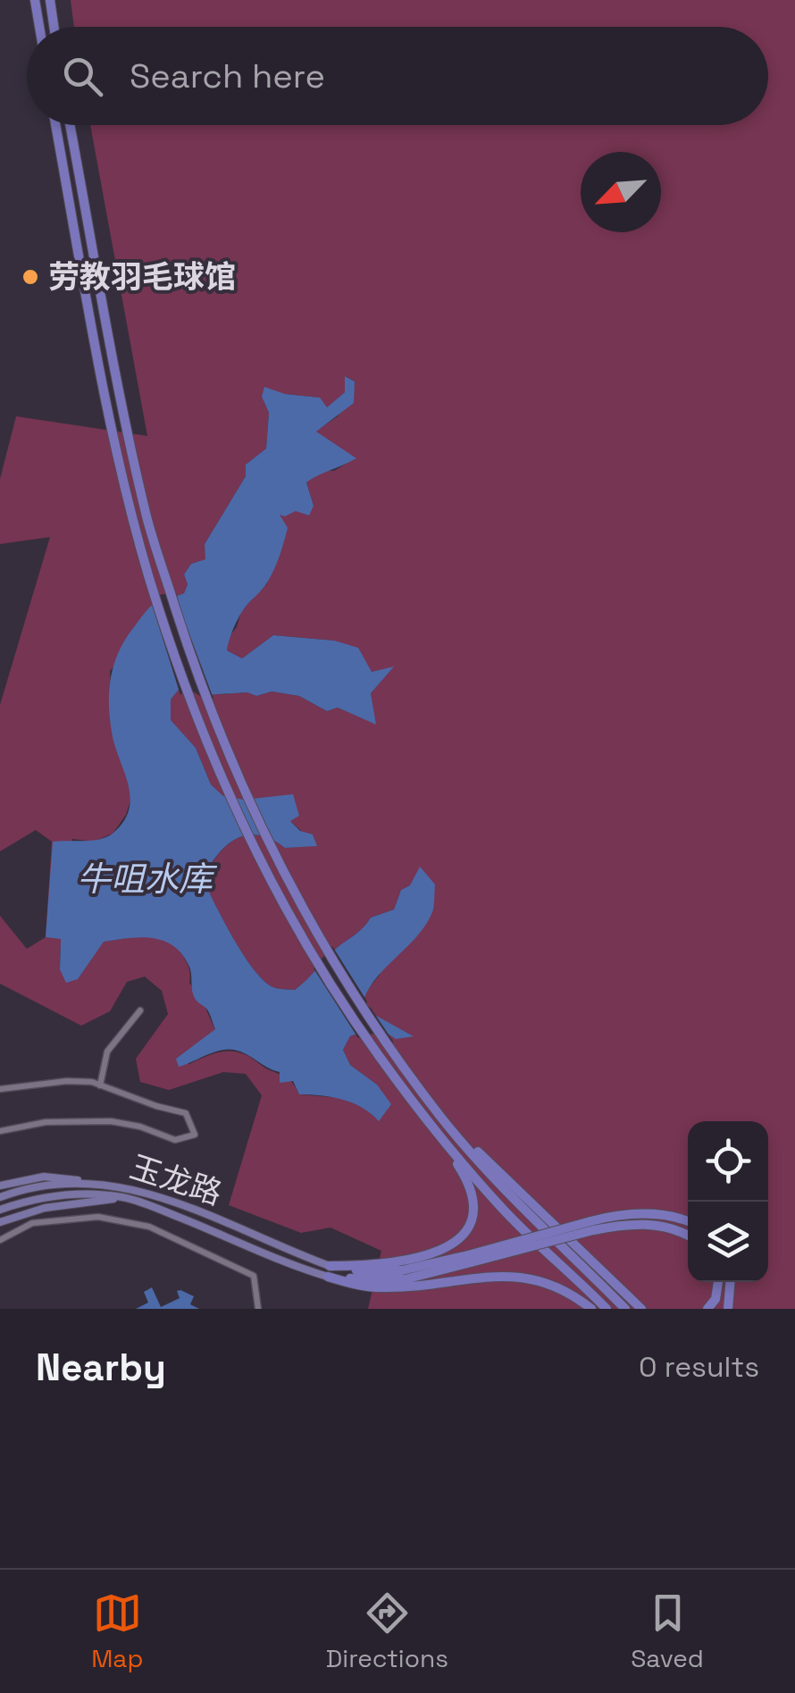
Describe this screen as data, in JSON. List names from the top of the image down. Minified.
{"streets":{"main road":["玉龙路"]},"water":["牛咀水库"],"places":["劳教羽毛球馆"],"north":"bottom left","page":{"search":"Search here","heading":["Nearby","0 results"],"nav":["Map","Directions","Saved"]}}
